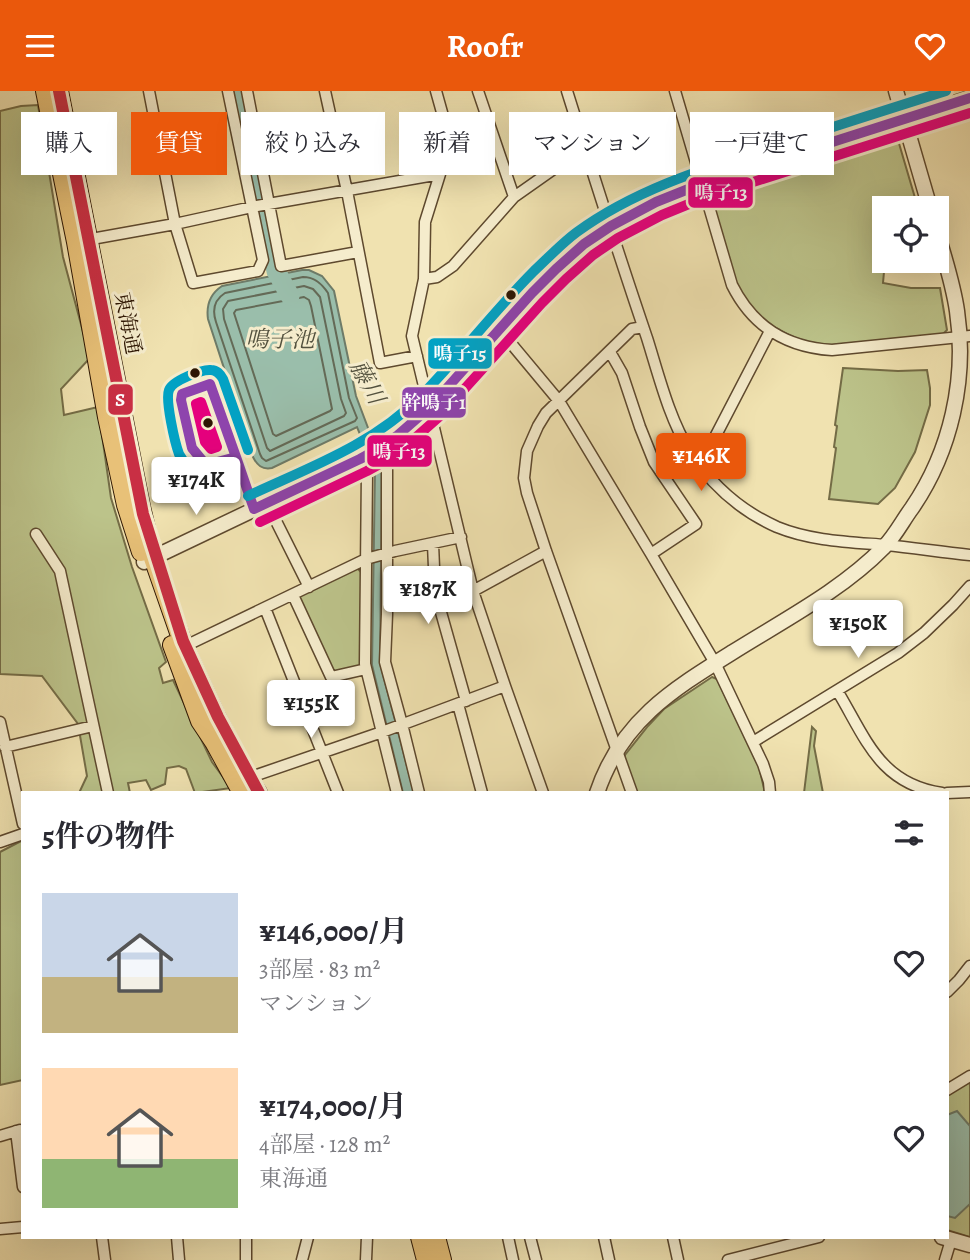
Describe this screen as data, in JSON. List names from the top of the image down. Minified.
{"streets":{"main road":["東海通"]},"water":["鳴子池","藤川"],"lines":["transit line S","transit line 鳴子15","transit line 幹鳴子1","transit line 鳴子13"],"page":{"header":"Roofr","chip":["購入","賃貸","絞り込み","新着","マンション","一戸建て"],"price":["¥146K","¥174K","¥187K","¥150K","¥155K"],"heading":"5件の物件","list":[{"name":"¥146,000/月","note":"3部屋 · 83 m² · マンション"},{"name":"¥174,000/月","note":"4部屋 · 128 m² · 東海通"}]}}
